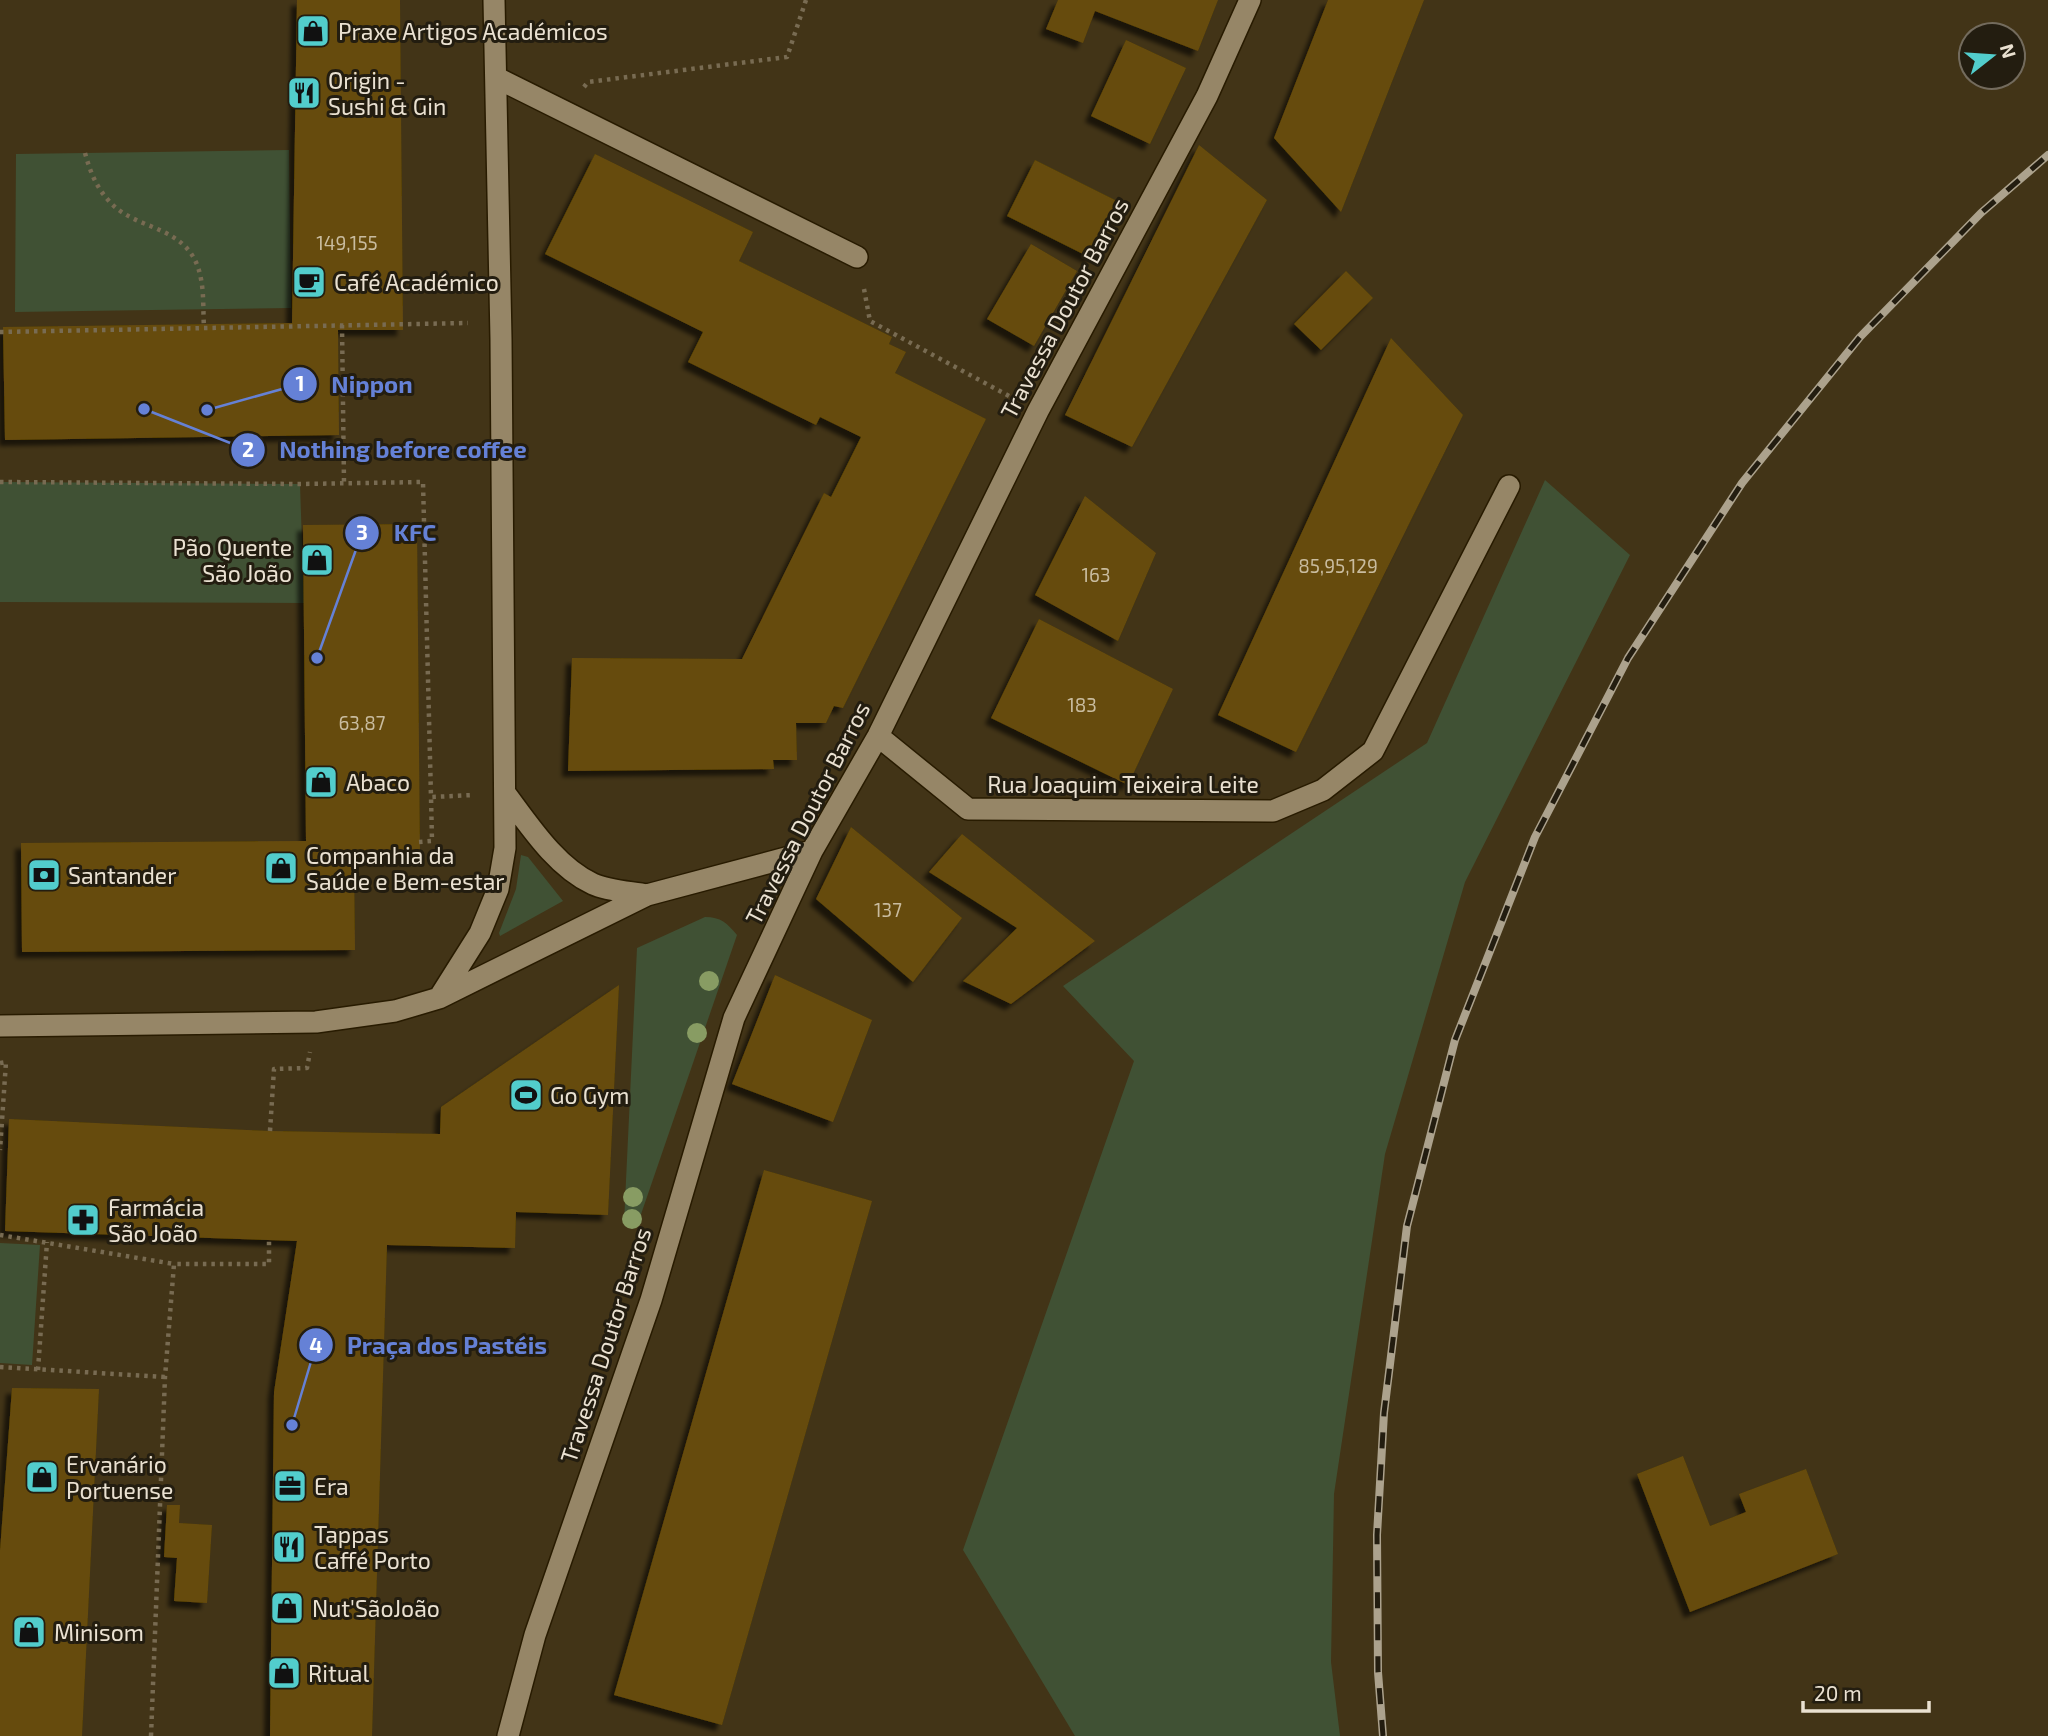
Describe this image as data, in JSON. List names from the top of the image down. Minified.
{"streets":{"street":["Travessa Doutor Barros","Rua Joaquim Teixeira Leite"]},"crossings":[["Travessa Doutor Barros","Rua Joaquim Teixeira Leite"]],"places":{"shop":["Praxe Artigos Académicos","Pão Quente São João","Abaco","Companhia da Saúde e Bem-estar","Ervanário Portuense","Nut'SãoJoão","Minisom","Ritual"],"restaurant":["Origin - Sushi & Gin","Tappas Caffé Porto"],"cafe":["Café Académico"],"other":["Nothing before coffee","Nippon","KFC","Praça dos Pastéis"],"bank":["Santander"],"sports":["Go Gym"],"pharmacy":["Farmácia São João"],"office":["Era"]},"house_numbers":["149,155","85,95,129","163","183","63,87","137"],"scale_bar":"20 m","north":"right"}
